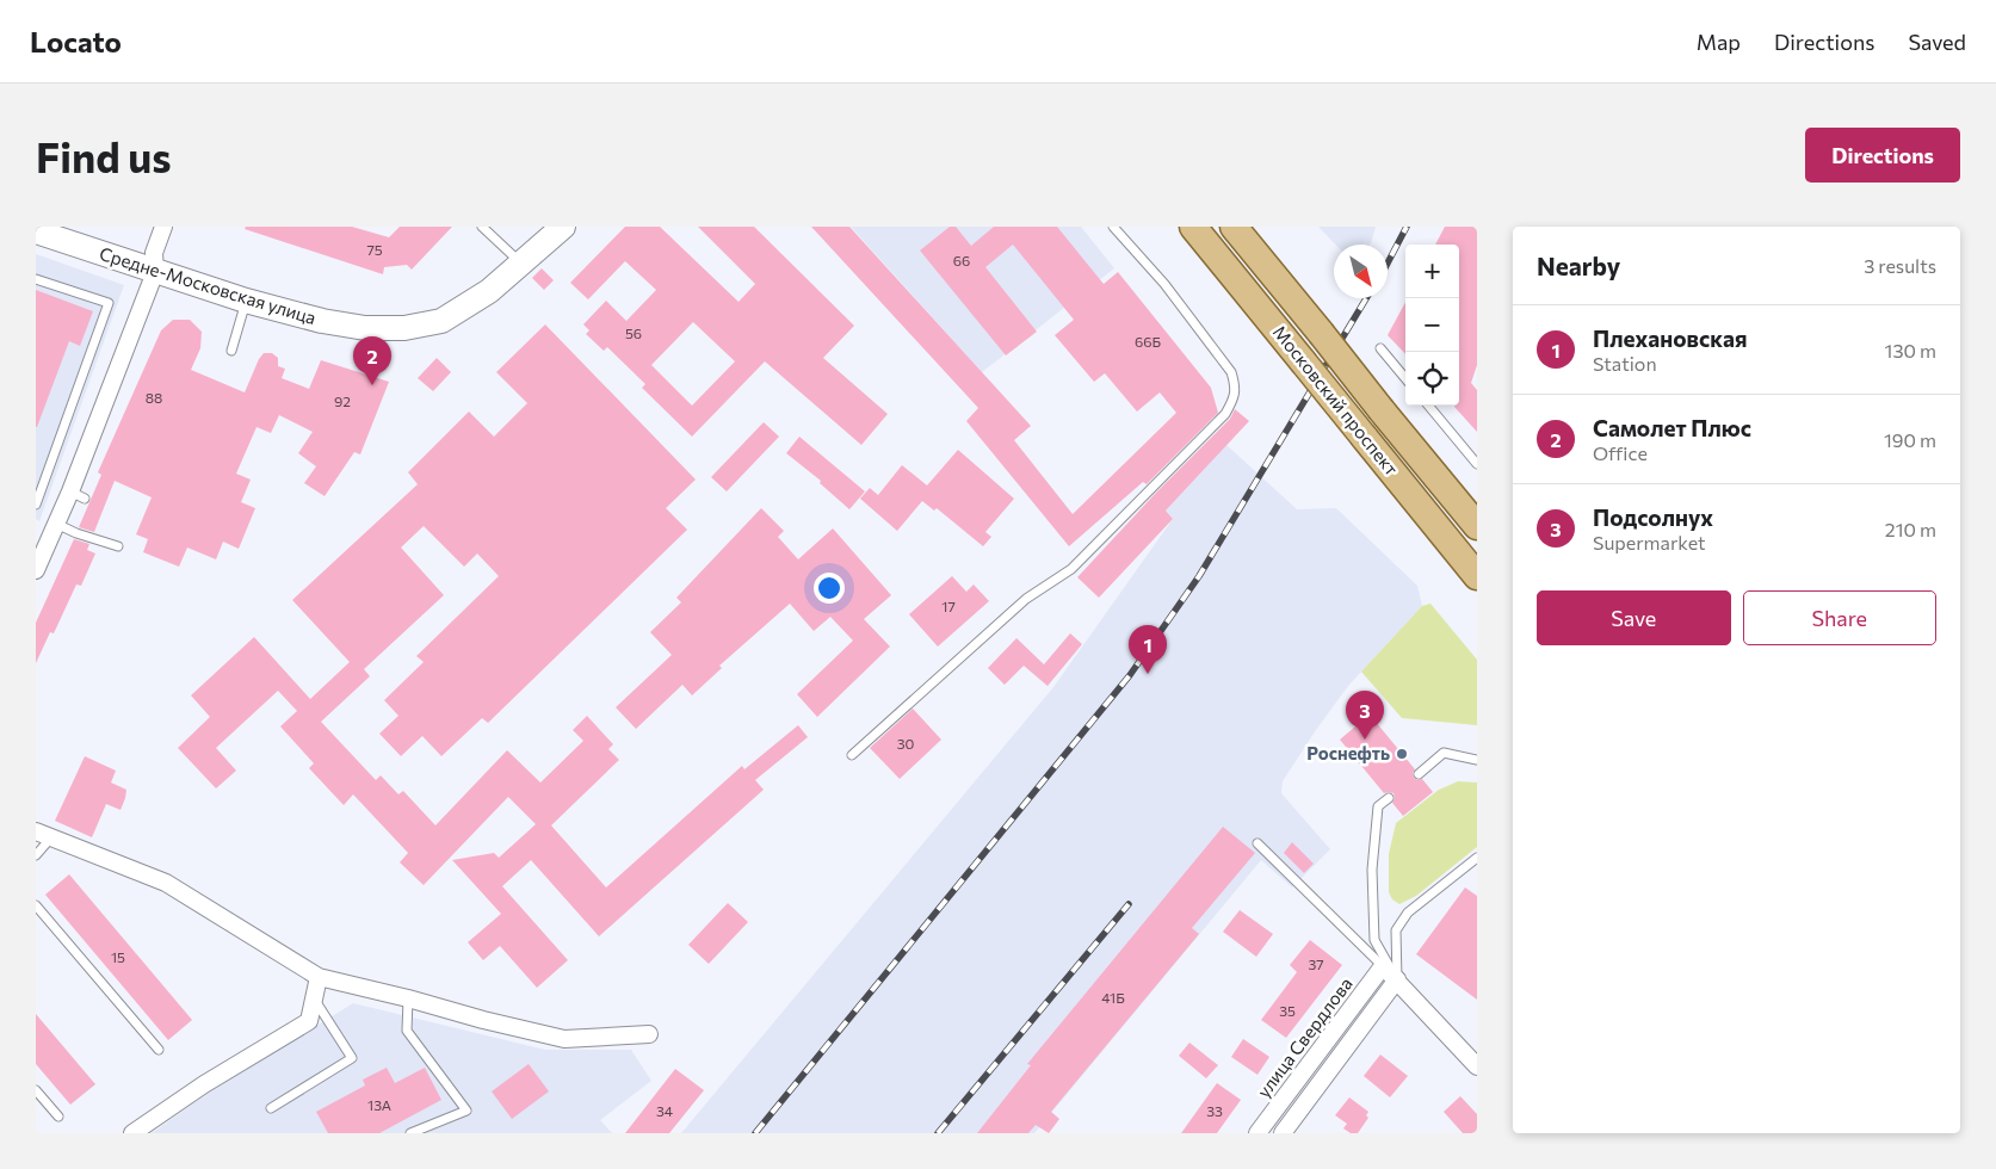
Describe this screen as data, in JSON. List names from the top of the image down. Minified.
{"streets":{"main road":["Московский проспект"],"street":["Средне-Московская улица","улица Свердлова"]},"places":["Роснефть"],"house_numbers":["75","66","56","66Б","88","92","17","30","15","37","41Б","35","13А","34","33"],"north":"bottom right","page":{"header":"Locato","nav":["Map","Directions","Saved"],"buttons":["Directions",["Save","Share"]],"title":"Find us","heading":["Nearby","3 results"],"map_buttons":["+","−"],"list":[{"mark":"1","name":"Плехановская","note":"Station","value":"130 m"},{"mark":"2","name":"Самолет Плюс","note":"Office","value":"190 m"},{"mark":"3","name":"Подсолнух","note":"Supermarket","value":"210 m"}],"pins":["2","1","3"]}}
